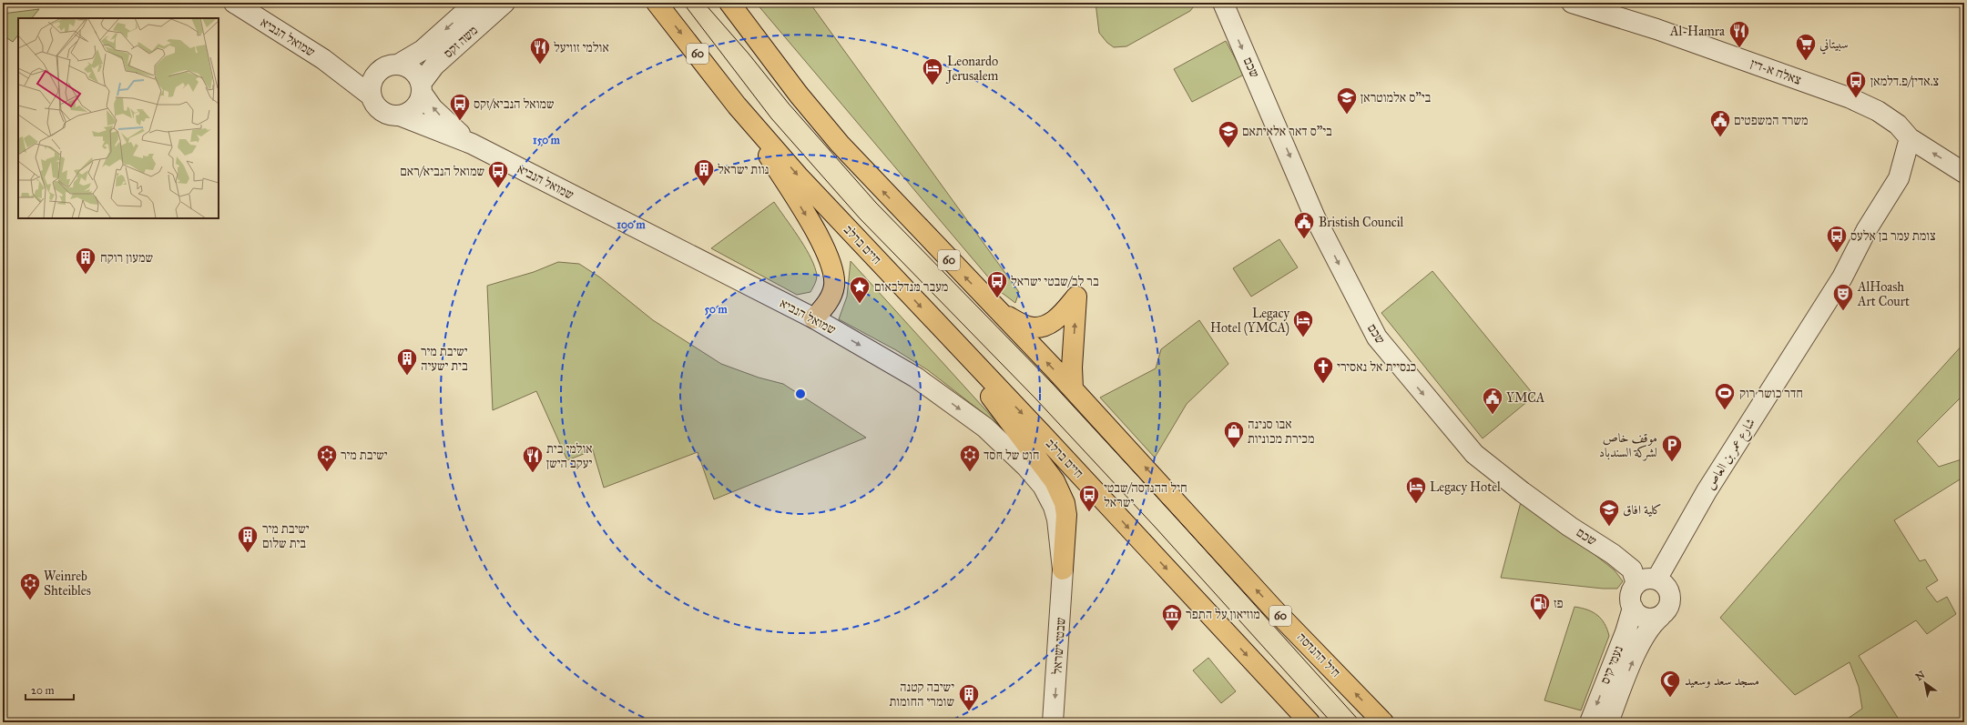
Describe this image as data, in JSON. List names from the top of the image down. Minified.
{"streets":{"highway":["60","חיים ברלב","חיל ההנדסה"],"street":["שמואל הנביא","משה זקס","שכם","צאלח א-דין","شارع عمر بن العاص","שבטי ישראל","נעמי קיס"]},"crossings":[["שמואל הנביא","משה זקס"],["שמואל הנביא","שבטי ישראל"],["60","חיל ההנדסה"],["שכם","شارع عمر بن العاص"],["שכם","נעמי קיס"],["צאלח א-דין","شارع عمر بن العاص"],["شارع عمر بن العاص","נעמי קיס"]],"one_way":["שכם","שבטי ישראל"],"places":{"restaurant":["Al-Hamra","אולמי זוויעל","אולמי בית יעקב הישן"],"supermarket":["سبيتاني"],"hotel":["Leonardo Jerusalem","Legacy Hotel (YMCA)","Legacy Hotel"],"bus stop":["צ.אדין/פ.דלמאן","שמואל הנביא/זקס","שמואל הנביא/ראם","צומת עמר בן אלעס","בר לב/שבטי ישראל","חיל ההנדסה/שבטי ישראל"],"school or university":["בי\"ס אלמוטראן","בי\"ס דאר אלאיתאם","كلية افاق"],"public building":["משרד המשפטים","Bristish Council","YMCA"],"building":["נוות ישראל","שמעון רוקח","ישיבת מיר בית ישעיה","ישיבת מיר בית שלום","ישיבה קטנה שומרי החומות"],"place":["מעבר מנדלבאום"],"theatre":["AlHoash Art Court"],"church":["כנסיית אל נאסירי"],"sports":["חדר כושר רוק"],"shop":["אבו סנינה מכירת מכוניות"],"parking":["موقف خاص لشركة السندباد"],"synagogue":["ישיבת מיר","חוט של חסד","Weinreb Shteibles"],"fuel station":["פז"],"museum":["מוזיאון על התפר"],"mosque":["مسجد سعد وسعيد"]},"scale_bar":"20 m","north":"top left","rings":["150 m","100 m","50 m"]}
